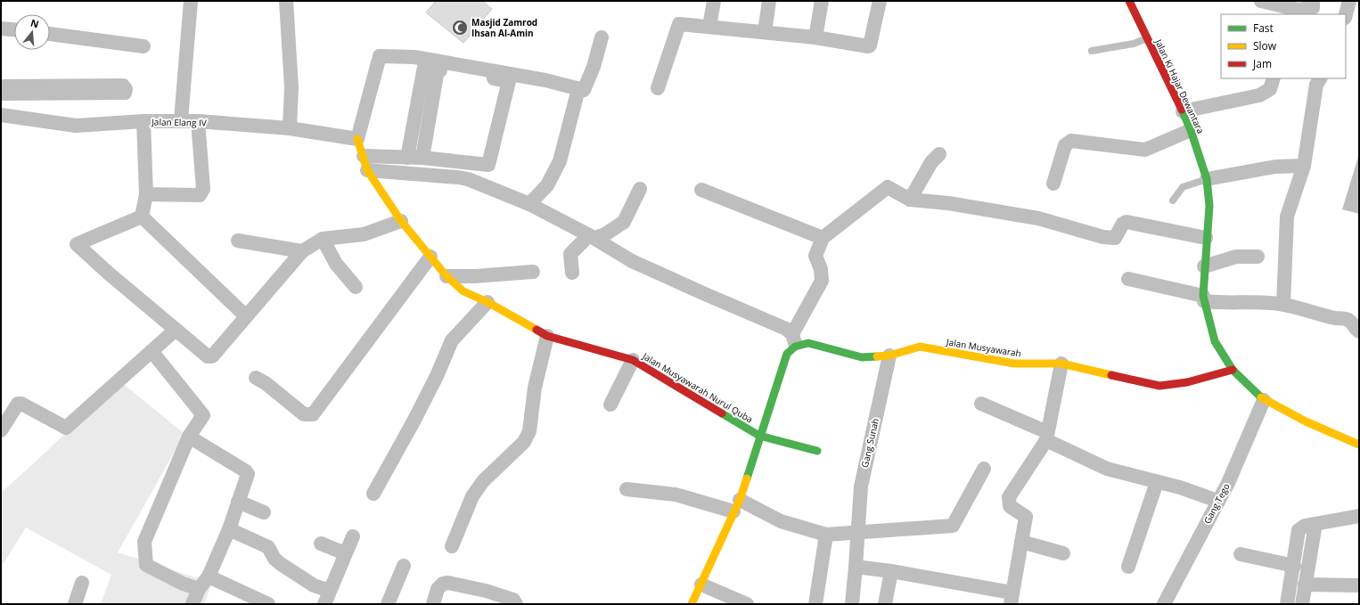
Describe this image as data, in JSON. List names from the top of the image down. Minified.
{"streets":{"street":["Jalan Ki Hajar Dewantara","Jalan Elang IV","Jalan Musyawarah","Jalan Musyawarah Nurul Quba","Gang Sunah","Gang Tego"]},"crossings":[["Jalan Ki Hajar Dewantara","Jalan Musyawarah"],["Jalan Ki Hajar Dewantara","Gang Tego"],["Jalan Elang IV","Jalan Musyawarah Nurul Quba"],["Jalan Musyawarah","Gang Sunah"]],"places":{"mosque":["Masjid Zamrod Ihsan Al-Amin"]},"legend":["Fast","Slow","Jam"],"north":"top"}
